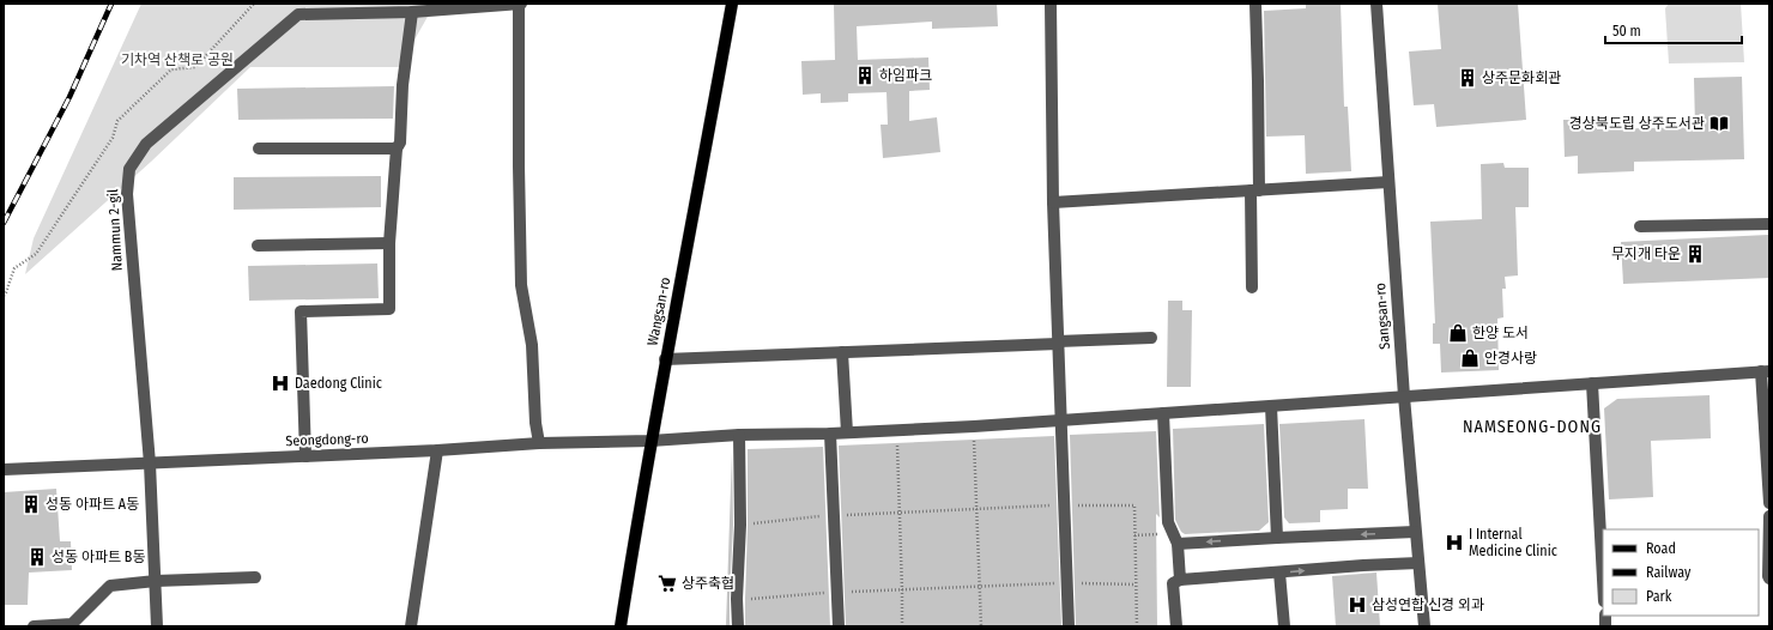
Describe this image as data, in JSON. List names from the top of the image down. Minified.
{"streets":{"main road":["Wangsan-ro"],"street":["Nammun 2-gil","Sangsan-ro","Seongdong-ro"]},"crossings":[["Nammun 2-gil","Seongdong-ro"],["Wangsan-ro","Seongdong-ro"],["Sangsan-ro","Seongdong-ro"]],"districts":["NAMSEONG-DONG"],"parks":["기차역 산책로 공원"],"places":{"building":["하임파크","상주문화회관","무지개 타운","성동 아파트 A동","성동 아파트 B동"],"library":["경상북도립 상주도서관"],"shop":["한양 도서","안경사랑"],"hospital":["Daedong Clinic","I Internal Medicine Clinic","삼성연합 신경 외과"],"supermarket":["상주축협"]},"legend":["Road","Railway","Park"],"scale_bar":"50 m"}
